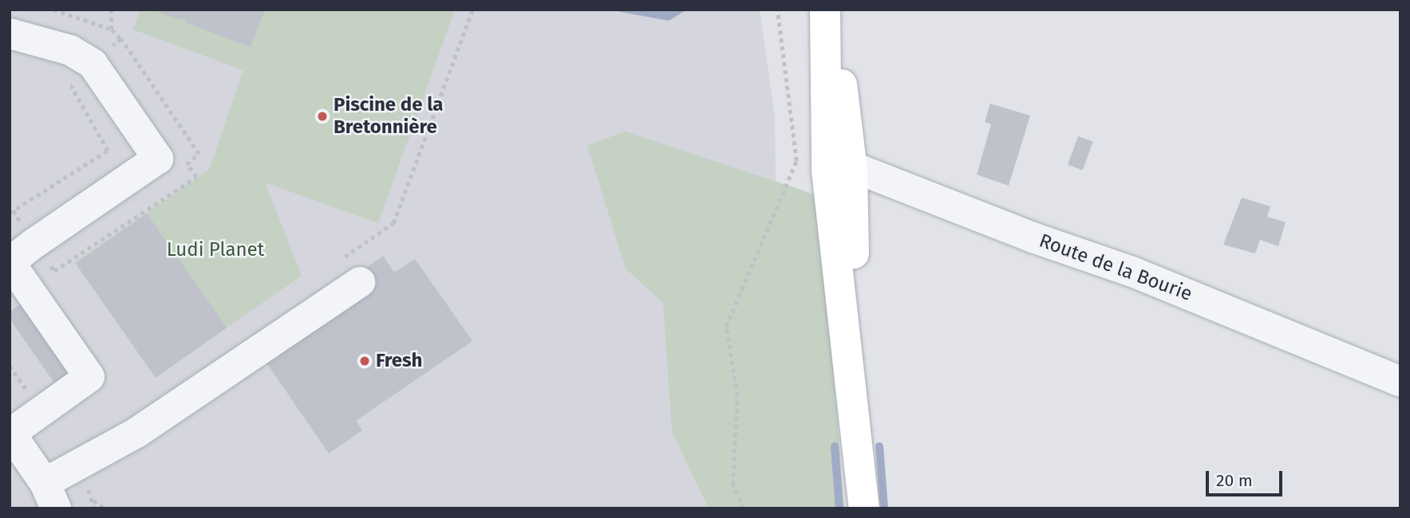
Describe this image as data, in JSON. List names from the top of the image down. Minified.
{"streets":{"street":["Route de la Bourie"]},"parks":["Ludi Planet"],"places":["Piscine de la Bretonnière","Fresh"],"scale_bar":"20 m"}
